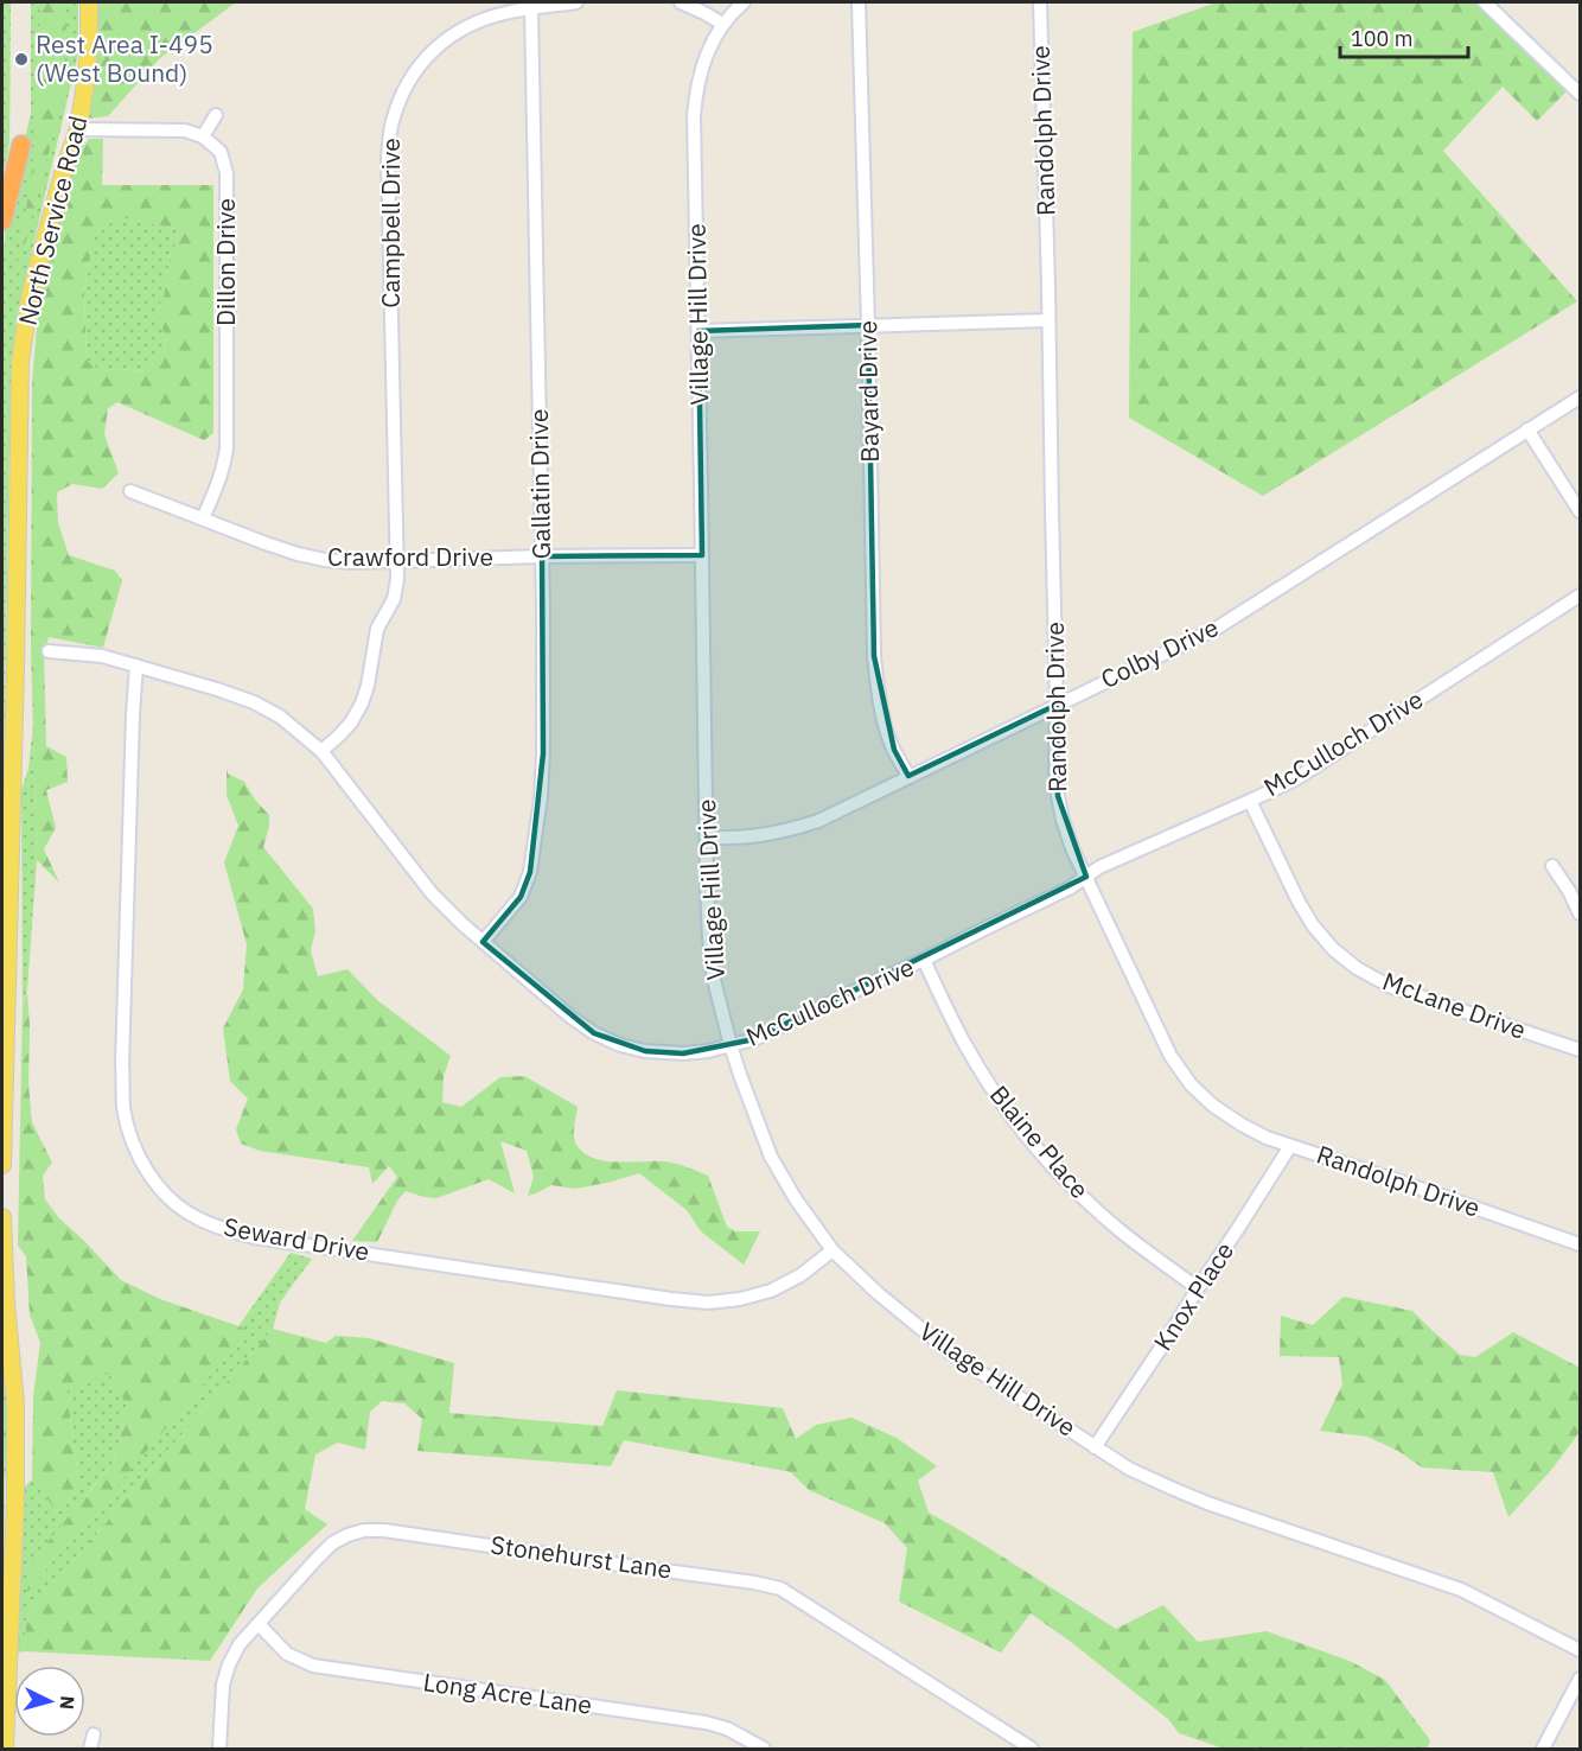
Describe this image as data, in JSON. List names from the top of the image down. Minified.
{"streets":{"main road":["North Service Road"],"street":["Randolph Drive","Campbell Drive","Dillon Drive","Village Hill Drive","Bayard Drive","Gallatin Drive","Crawford Drive","Colby Drive","McCulloch Drive","McLane Drive","Blaine Place","Seward Drive","Knox Place","Stonehurst Lane","Long Acre Lane"]},"crossings":[["Randolph Drive","Colby Drive"],["Randolph Drive","McCulloch Drive"],["Randolph Drive","Knox Place"],["Campbell Drive","Gallatin Drive"],["Campbell Drive","Crawford Drive"],["Campbell Drive","McCulloch Drive"],["Dillon Drive","Crawford Drive"],["Village Hill Drive","Crawford Drive"],["Village Hill Drive","Colby Drive"],["Village Hill Drive","McCulloch Drive"],["Village Hill Drive","Seward Drive"],["Village Hill Drive","Knox Place"],["Bayard Drive","Colby Drive"],["Gallatin Drive","Crawford Drive"],["Gallatin Drive","McCulloch Drive"],["McCulloch Drive","McLane Drive"],["McCulloch Drive","Blaine Place"],["McCulloch Drive","Seward Drive"],["Blaine Place","Knox Place"],["Stonehurst Lane","Long Acre Lane"]],"places":["Rest Area I-495 (West Bound)"],"scale_bar":"100 m","north":"right"}
